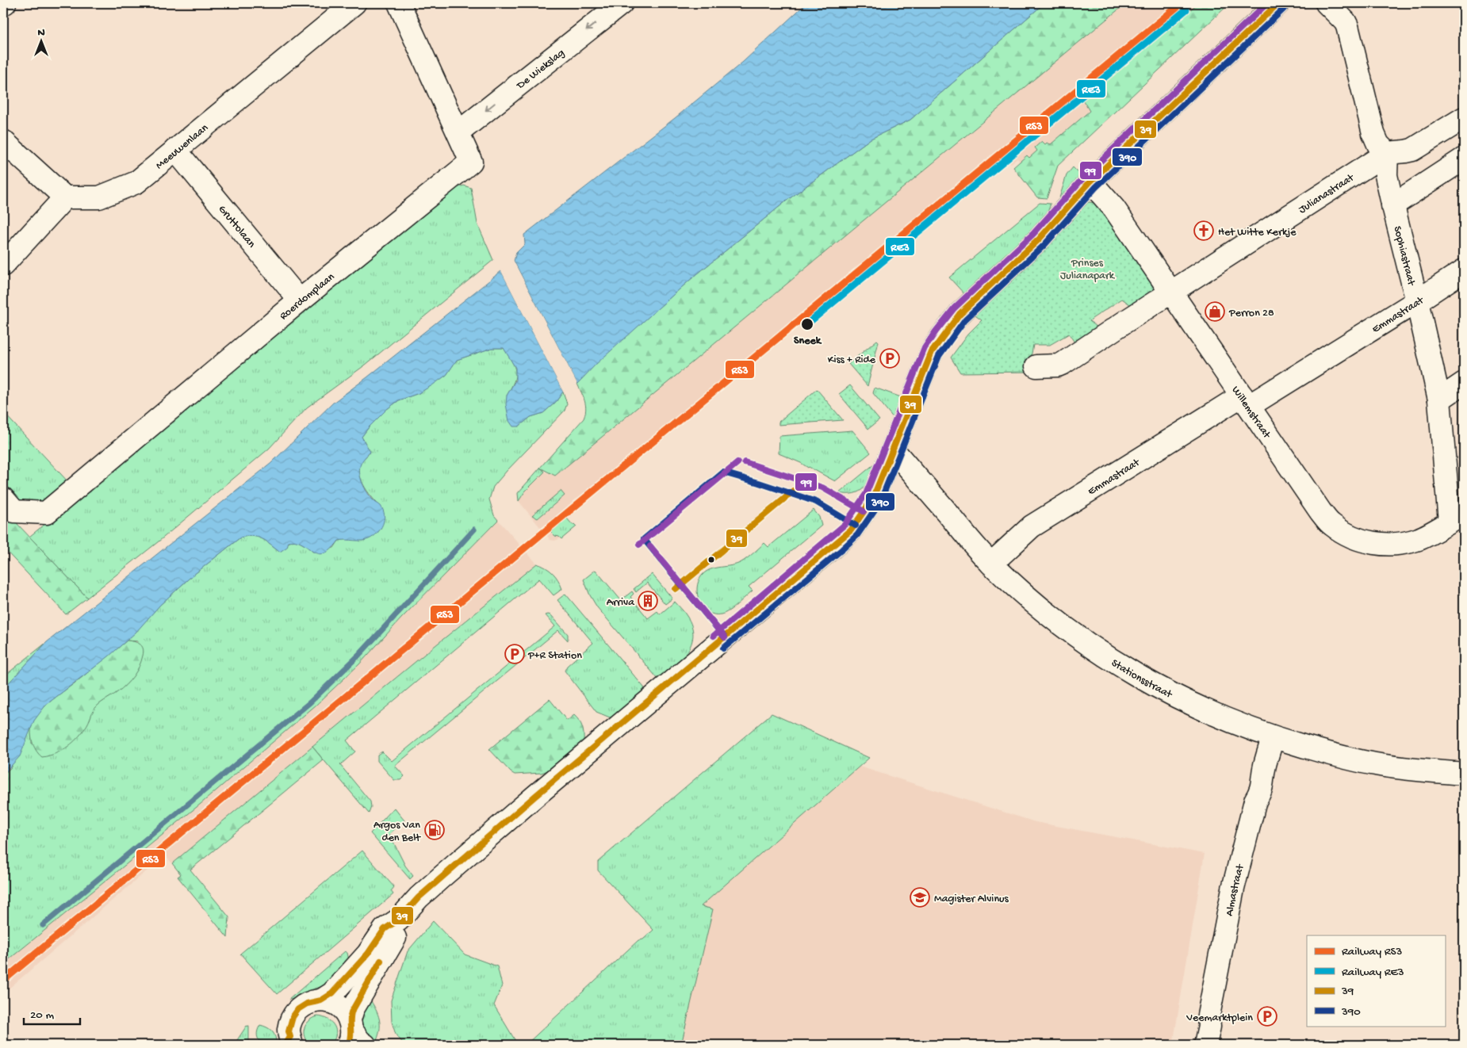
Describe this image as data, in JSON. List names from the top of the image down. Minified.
{"streets":{"street":["De Wiekslag","Meeuwenlaan","Julianastraat","Gruttolaan","Sophiastraat","Roerdomplaan","Emmastraat","Willemstraat","Stationsstraat","Almastraat"]},"crossings":[["De Wiekslag","Roerdomplaan"],["Meeuwenlaan","Gruttolaan"],["Julianastraat","Sophiastraat"],["Julianastraat","Willemstraat"],["Gruttolaan","Roerdomplaan"],["Sophiastraat","Emmastraat"],["Sophiastraat","Willemstraat"],["Emmastraat","Willemstraat"],["Emmastraat","Stationsstraat"],["Stationsstraat","Almastraat"]],"one_way":["De Wiekslag"],"parks":["Prinses Julianapark"],"places":{"church":["Het Witte Kerkje"],"shop":["Perron 28"],"other":["Sneek"],"parking":["Kiss + Ride","P+R Station","Veemarktplein"],"building":["Arriva"],"fuel station":["Argos Van den Belt"],"school or university":["Magister Alvinus"]},"lines":["rail line RS3","transit line 39","transit line 99","transit line 390","rail line RE3"],"legend":["Railway RS3","Railway RE3","39","390"],"scale_bar":"20 m","north":"top"}
